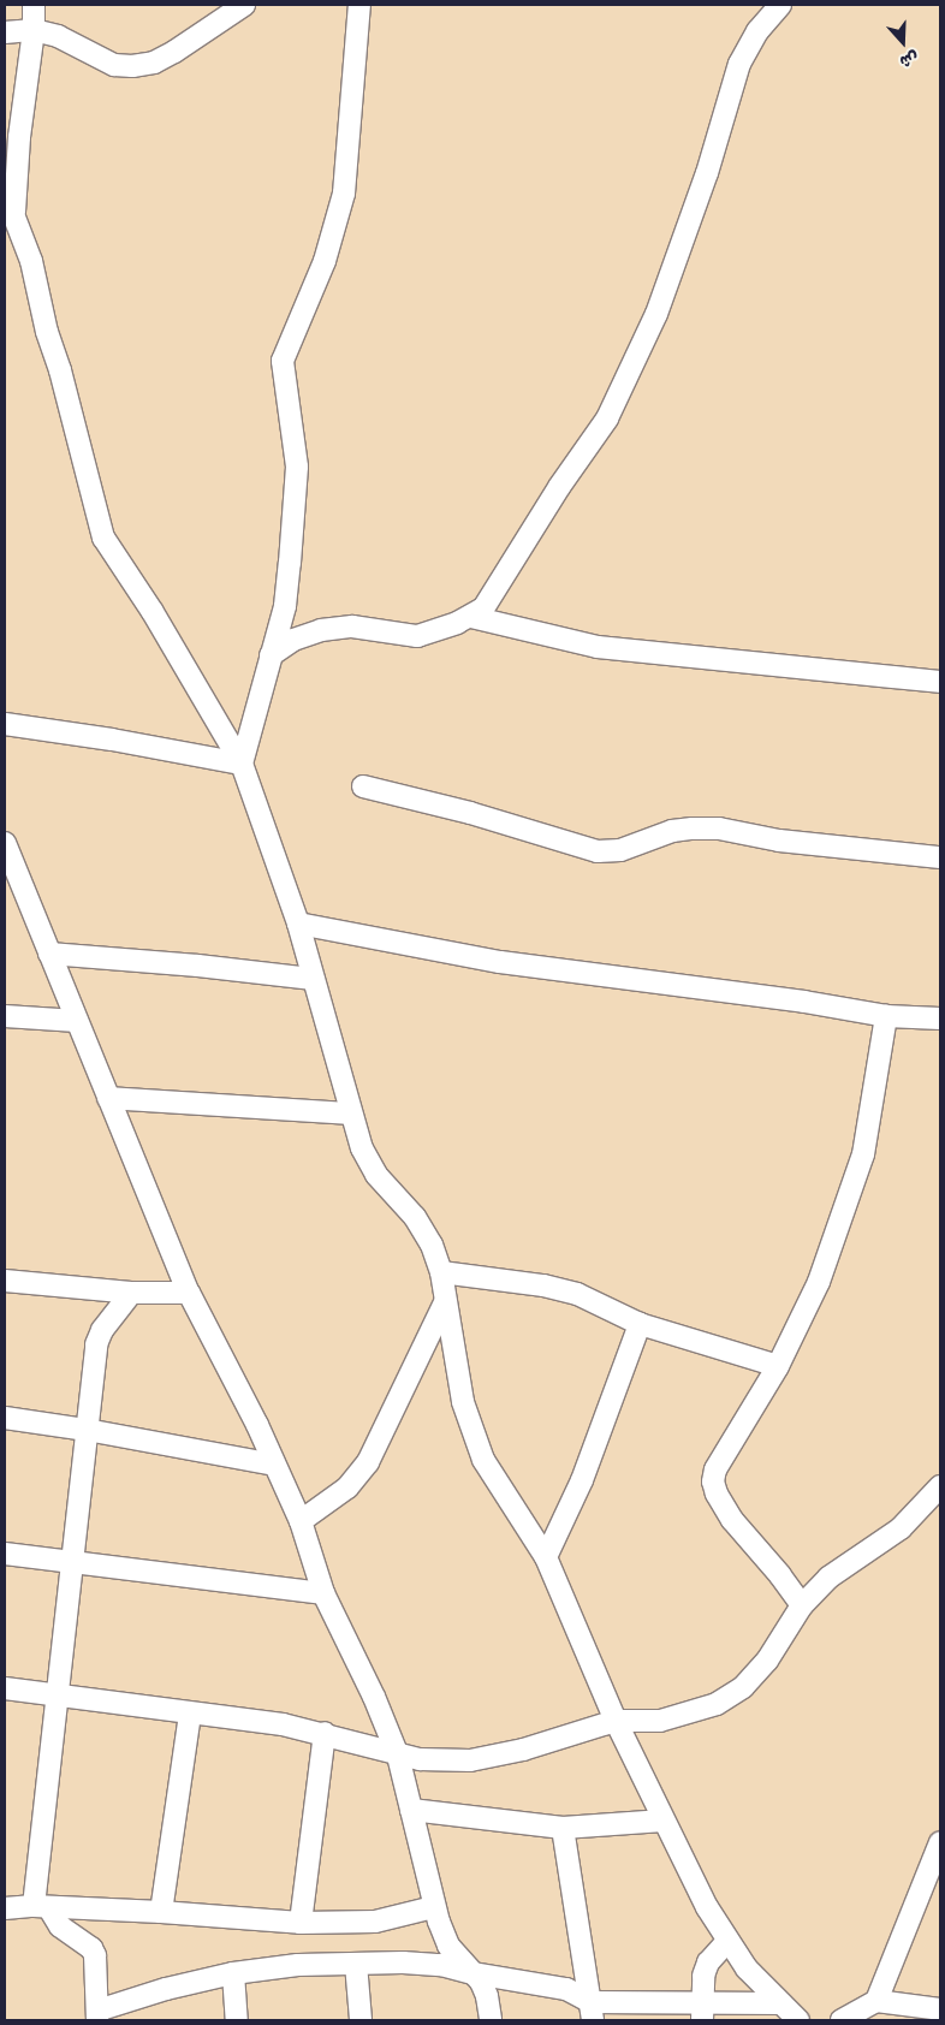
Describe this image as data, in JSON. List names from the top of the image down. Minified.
{"north":"bottom"}
